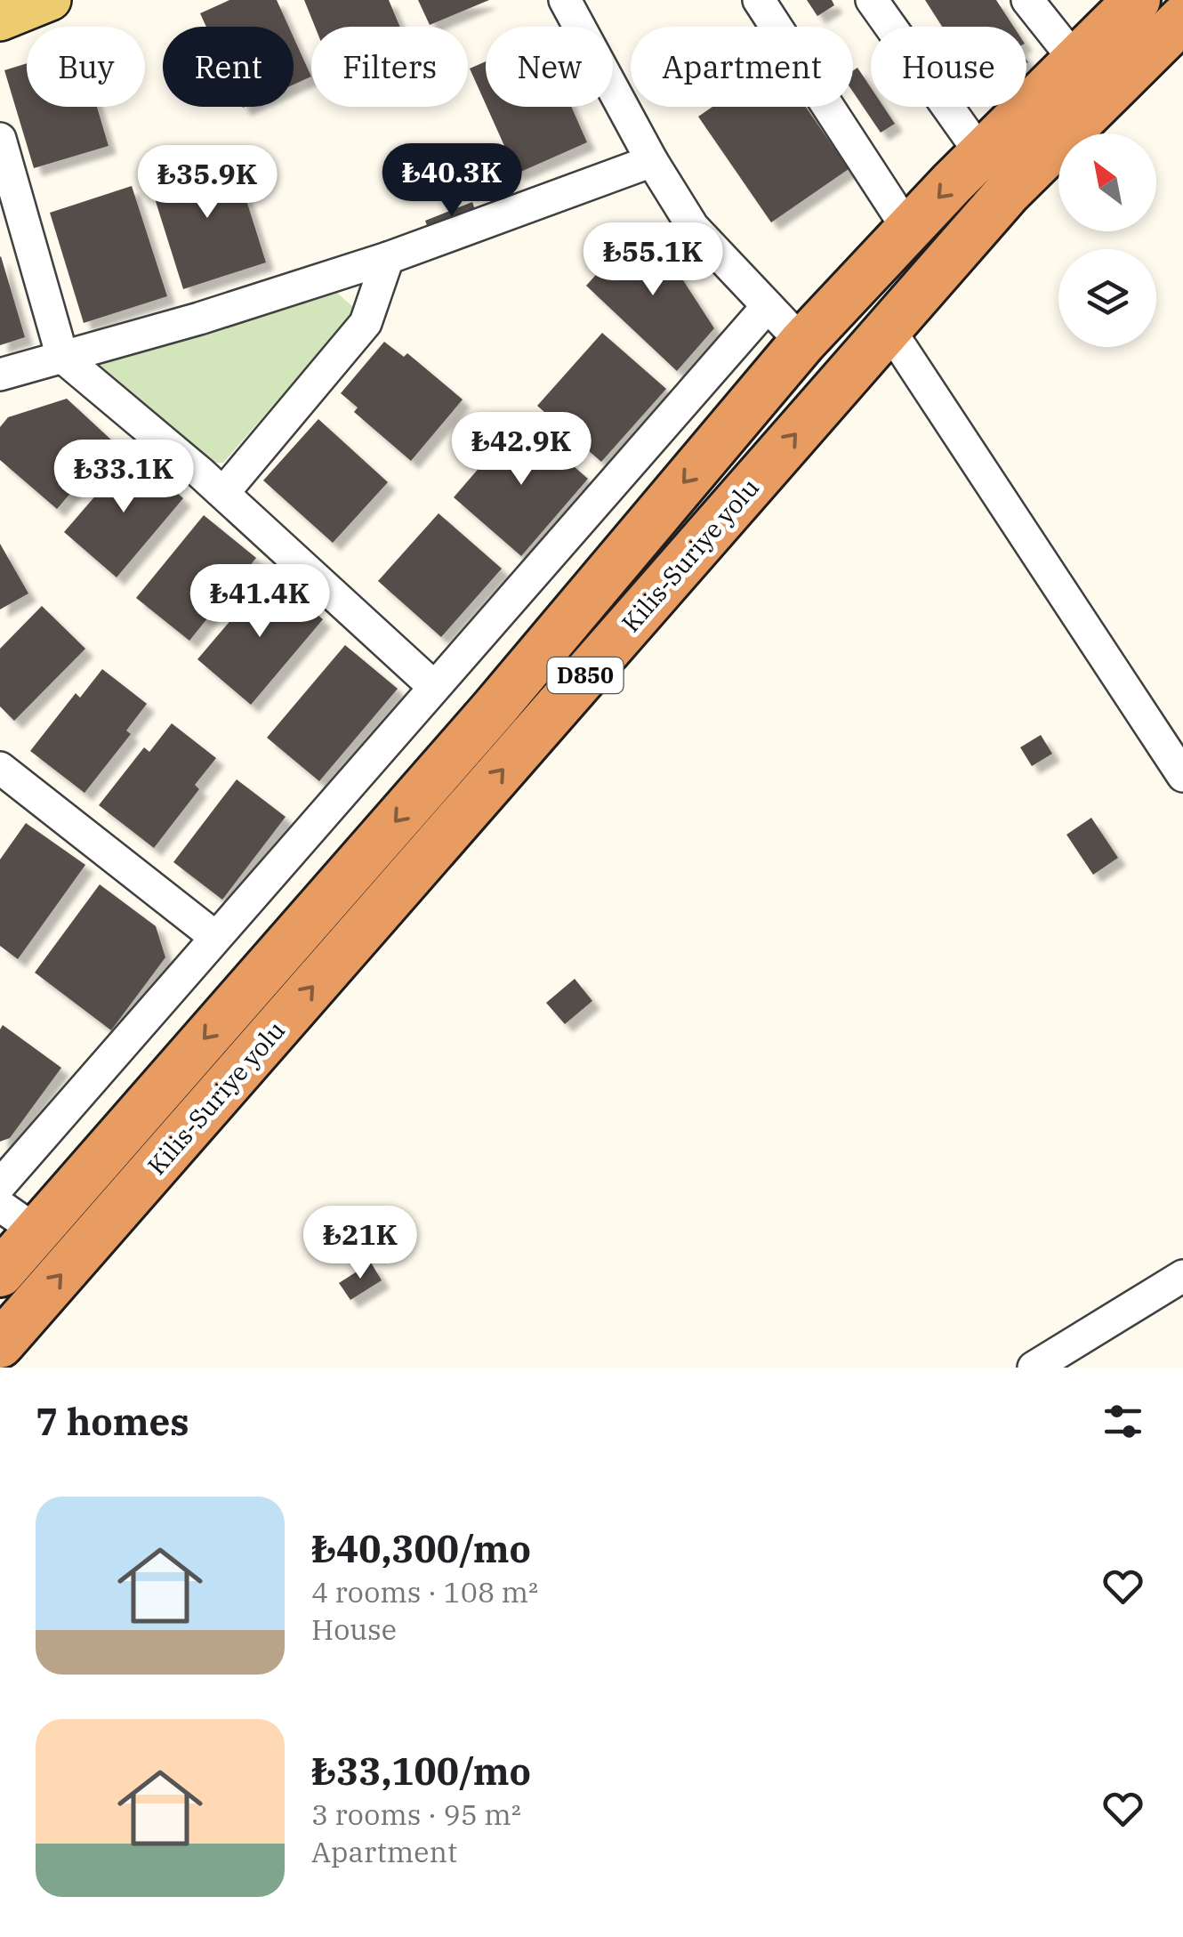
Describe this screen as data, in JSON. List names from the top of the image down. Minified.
{"streets":{"highway":["Kilis-Suriye yolu","D850"]},"north":"top left","page":{"chip":["Buy","Rent","Filters","New","Apartment","House"],"price":["₺40.3K","₺35.9K","₺55.1K","₺42.9K","₺33.1K","₺41.4K","₺21K"],"heading":"7 homes","list":[{"name":"₺40,300/mo","note":"4 rooms · 108 m² · House"},{"name":"₺33,100/mo","note":"3 rooms · 95 m² · Apartment"}]}}
